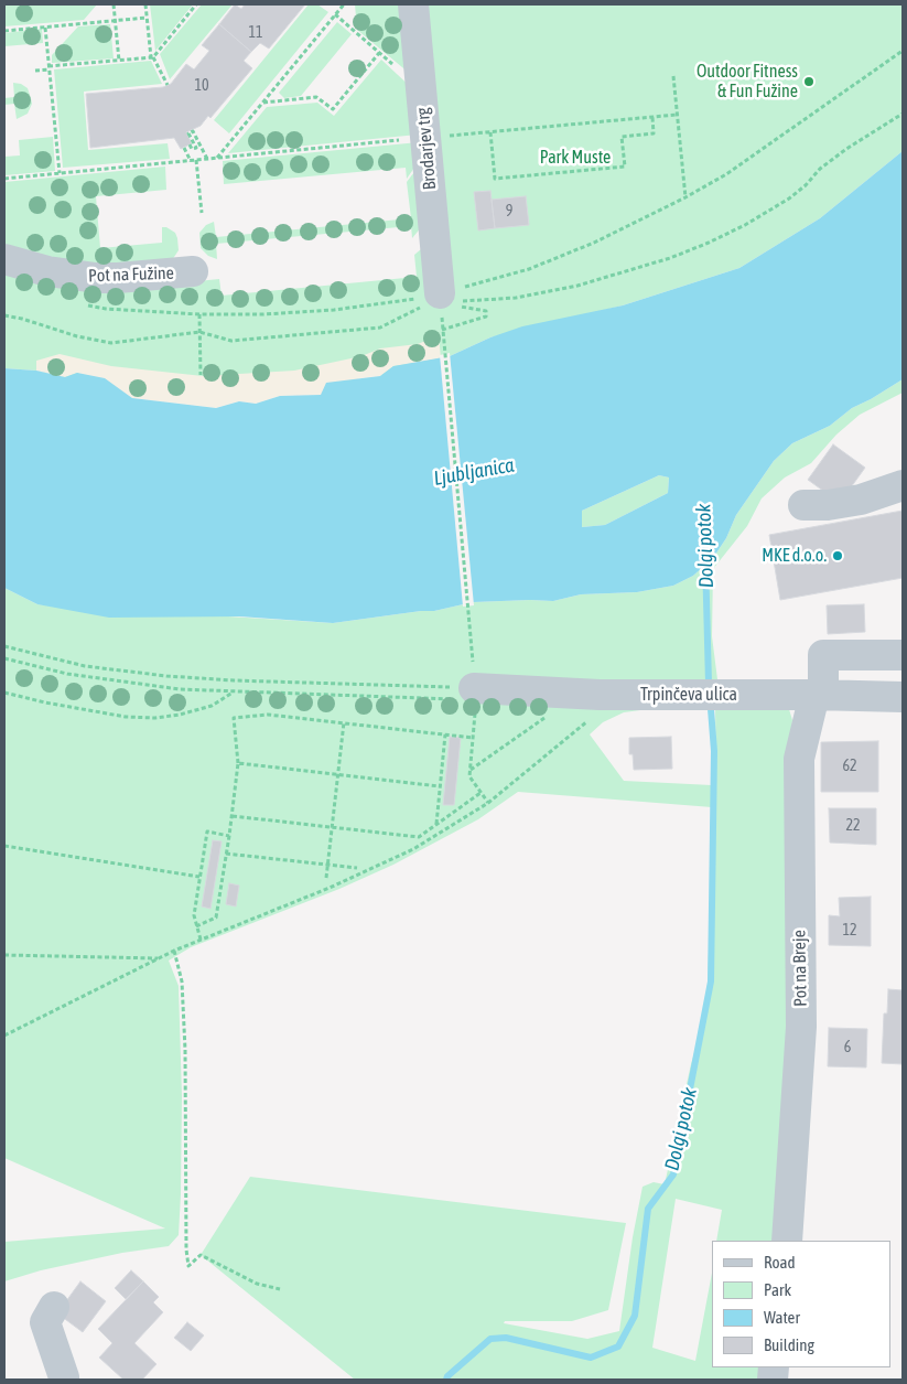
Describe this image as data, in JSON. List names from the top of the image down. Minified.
{"streets":{"street":["Brodarjev trg","Pot na Fužine","Trpinčeva ulica","Pot na Breje"]},"crossings":[["Trpinčeva ulica","Pot na Breje"]],"water":["Ljubljanica","Dolgi potok"],"parks":["Park Muste"],"places":["Outdoor Fitness & Fun Fužine","MKE d.o.o."],"house_numbers":["11","10","9","62","22","12","6"],"legend":["Road","Park","Water","Building"]}
